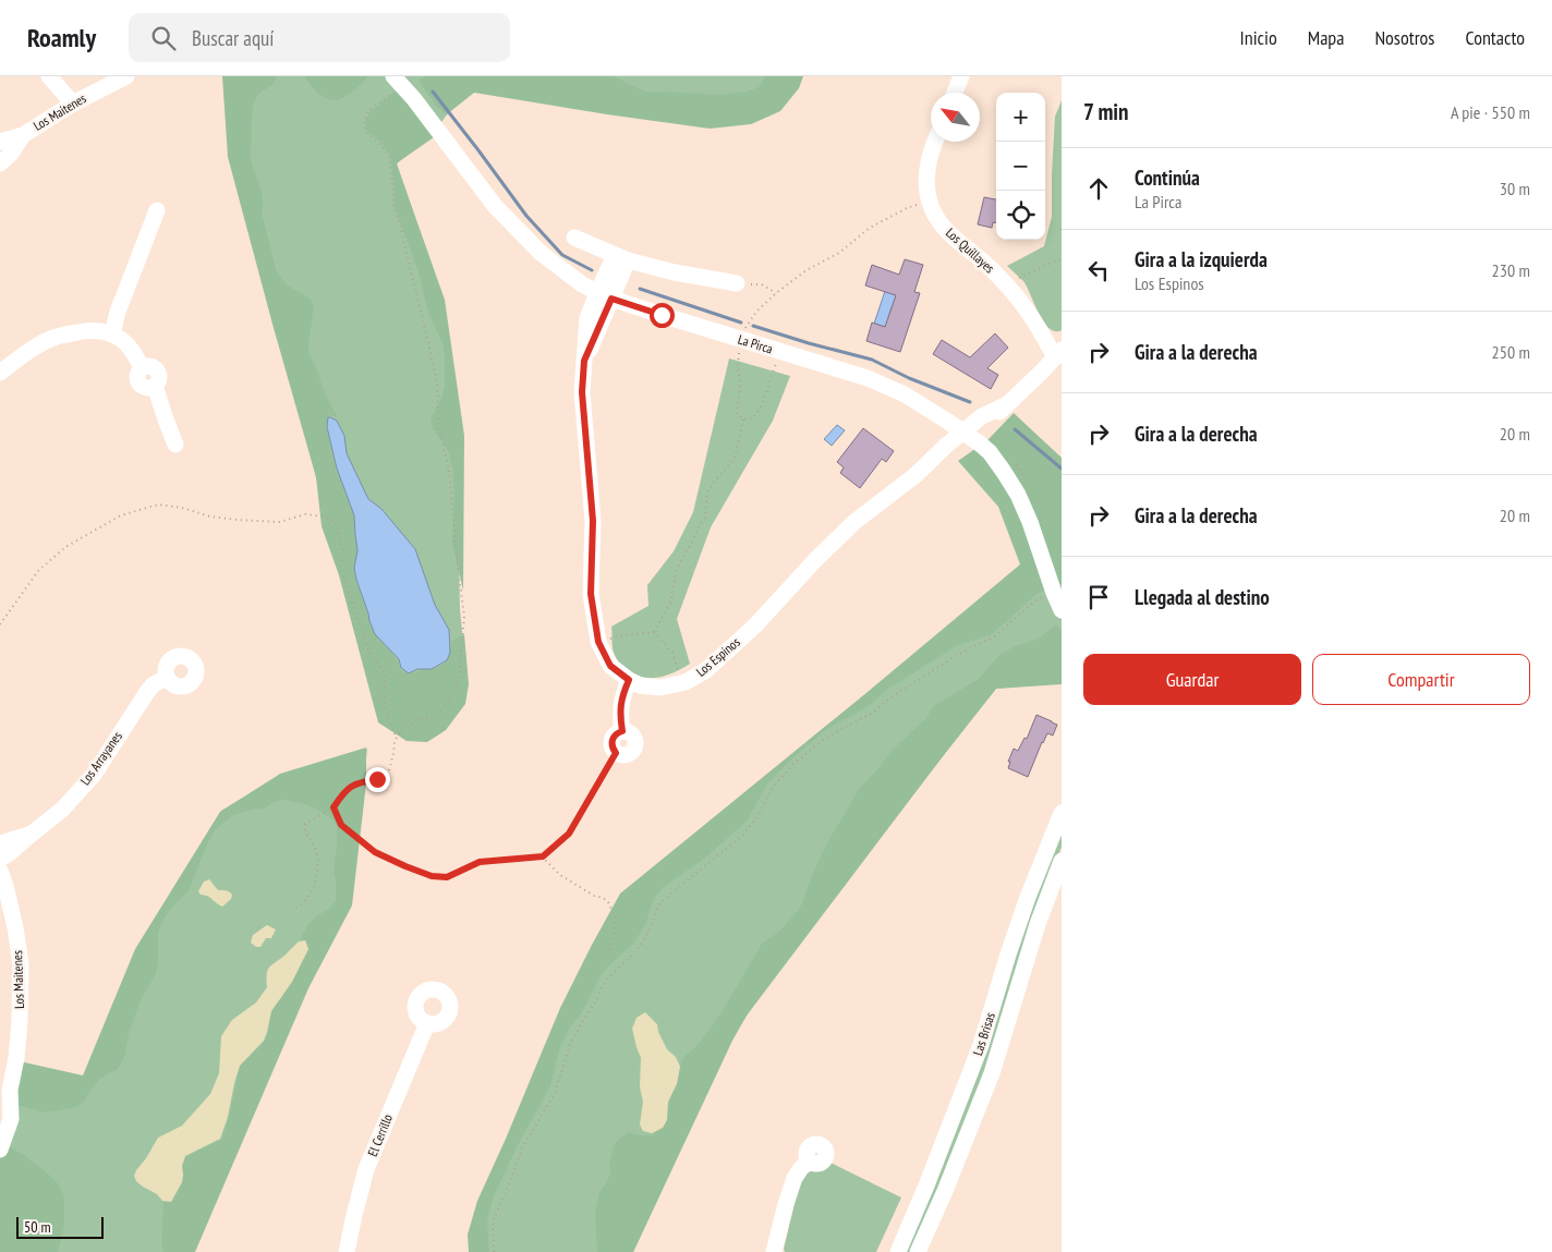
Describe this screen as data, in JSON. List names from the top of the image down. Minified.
{"streets":{"street":["Los Maitenes","Los Quillayes","La Pirca","Los Espinos","Los Arrayanes","Las Brisas","El Cerrillo"]},"crossings":[["Los Quillayes","Los Espinos"],["La Pirca","Los Espinos"]],"scale_bar":"50 m","north":"top left","page":{"header":"Roamly","search":"Buscar aquí","nav":["Inicio","Mapa","Nosotros","Contacto"],"heading":["7 min","A pie · 550 m"],"map_buttons":["+","−"],"list":[["Continúa","La Pirca","30 m"],["Gira a la izquierda","Los Espinos","230 m"],["Gira a la derecha","250 m"],["Gira a la derecha","20 m"],["Gira a la derecha","20 m"],"Llegada al destino"],"buttons":["Guardar","Compartir"],"scale":"50 m"}}
